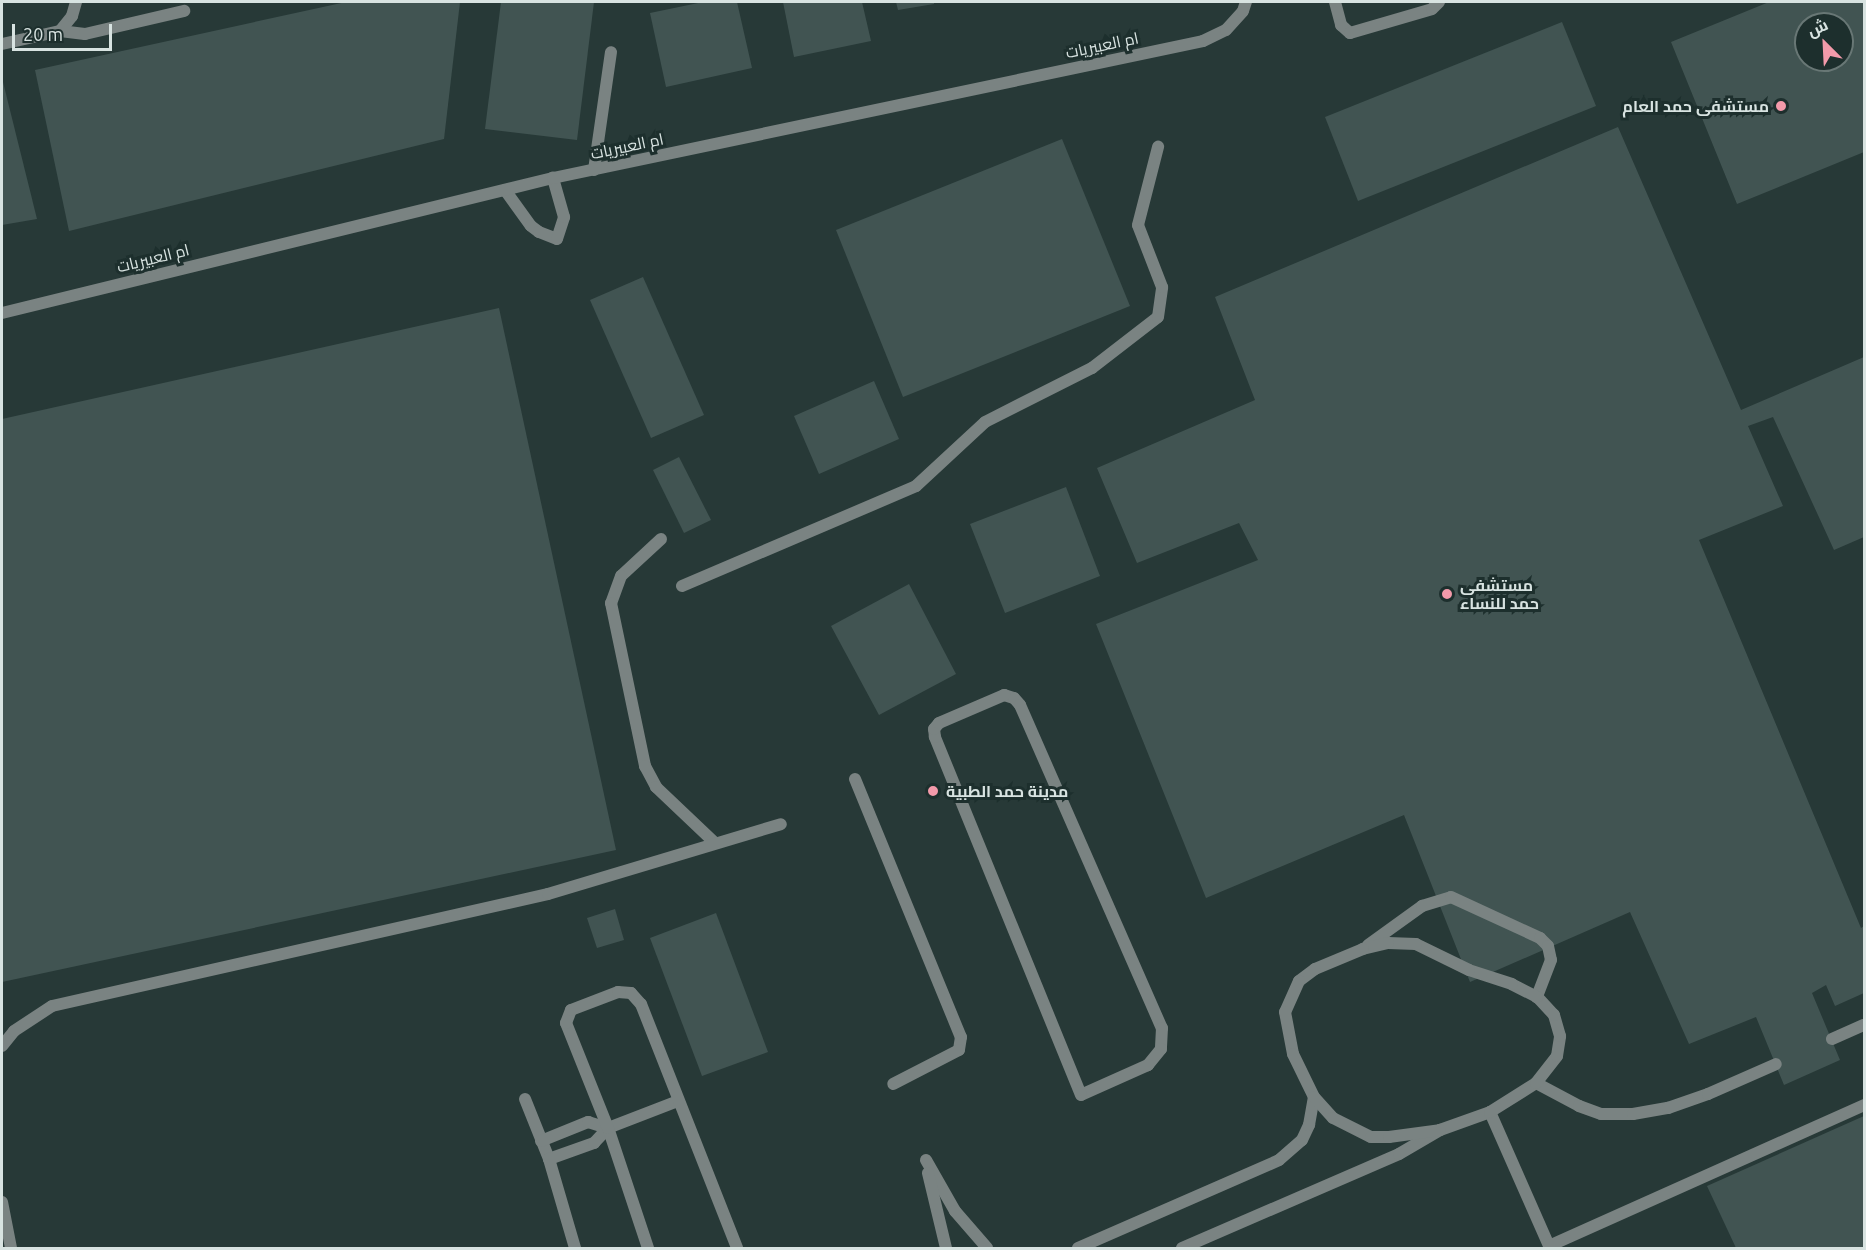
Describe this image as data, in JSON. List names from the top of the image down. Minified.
{"streets":{"street":["ام العبيريات"]},"places":["مستشفى حمد العام","مستشفى حمد للنساء","مدينة حمد الطبية"],"scale_bar":"20 m","north":"top left"}
